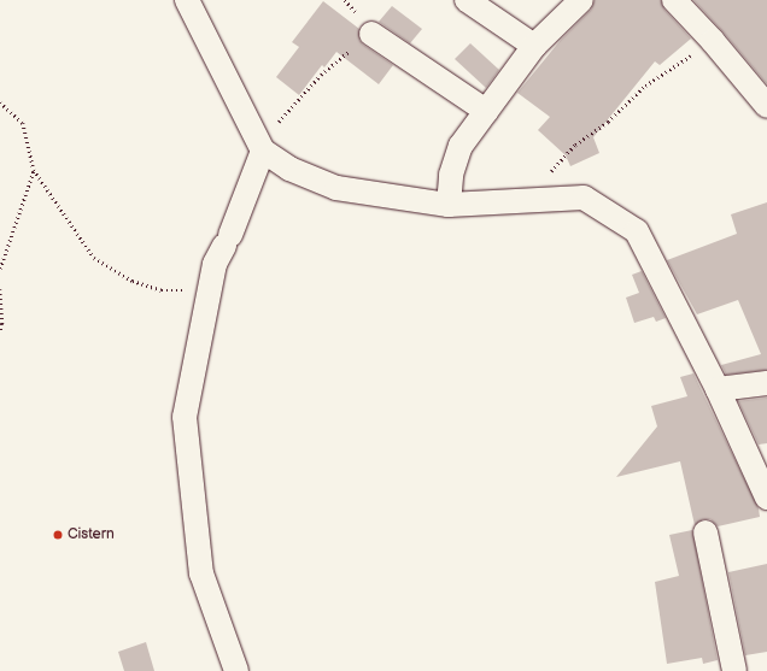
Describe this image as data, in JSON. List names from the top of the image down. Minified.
{"places":["Cistern"]}
